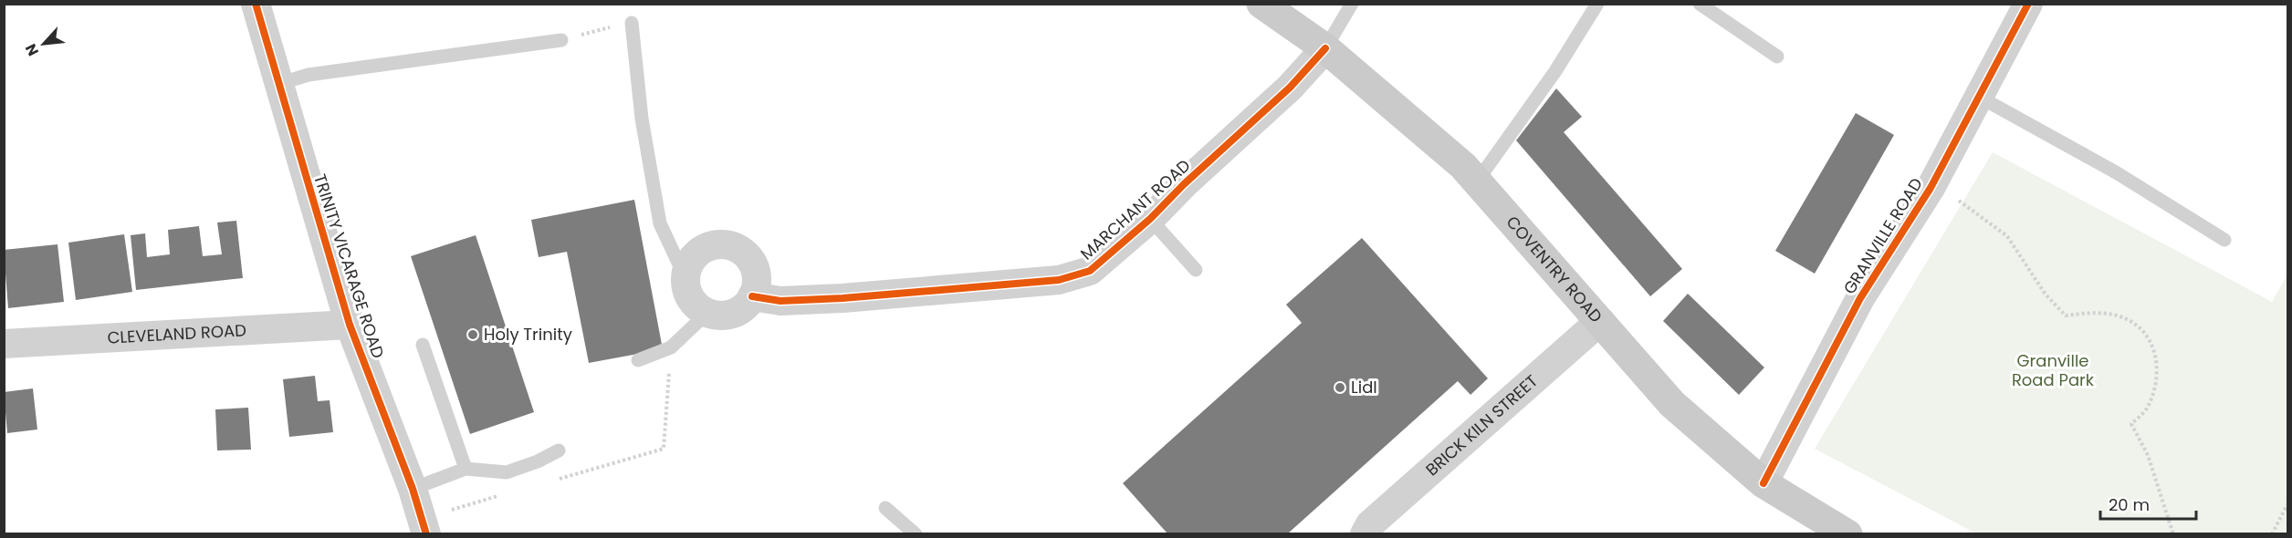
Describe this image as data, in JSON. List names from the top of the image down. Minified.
{"streets":{"main road":["COVENTRY ROAD"],"street":["MARCHANT ROAD","GRANVILLE ROAD","TRINITY VICARAGE ROAD","CLEVELAND ROAD","BRICK KILN STREET"]},"crossings":[["MARCHANT ROAD","COVENTRY ROAD"],["GRANVILLE ROAD","COVENTRY ROAD"],["TRINITY VICARAGE ROAD","CLEVELAND ROAD"],["COVENTRY ROAD","BRICK KILN STREET"]],"parks":["Granville Road Park"],"places":["Holy Trinity","Lidl"],"scale_bar":"20 m","north":"bottom left"}
